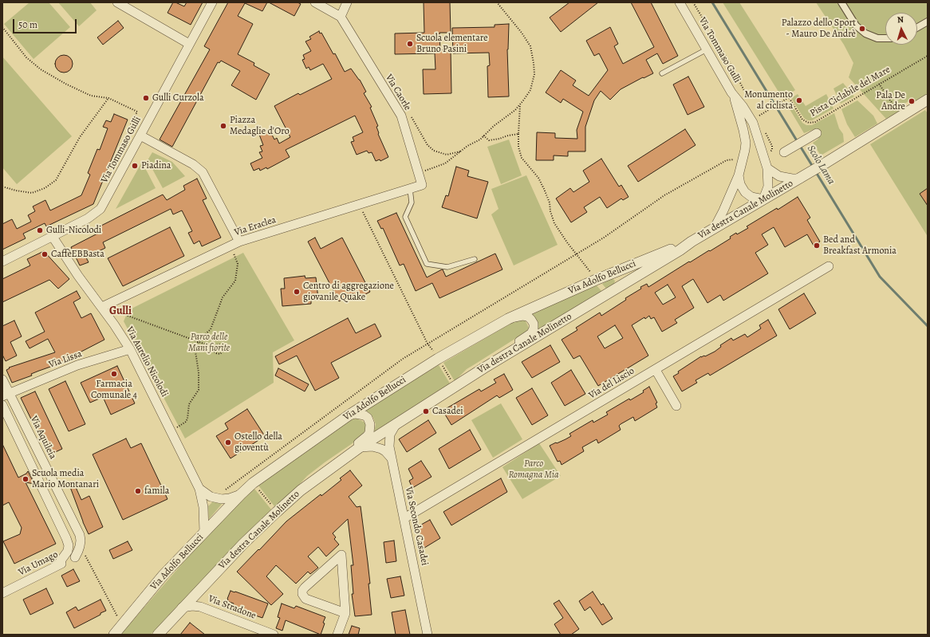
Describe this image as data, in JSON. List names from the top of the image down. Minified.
{"streets":{"street":["Via Tommaso Gulli","Via Caorle","Via destra Canale Molinetto","Via Eraclea","Via Adolfo Bellucci","Via Lissa","Via Aurelio Nicolodi","Via del Liscio","Via Aquileia","Via Secondo Casadei","Via Umago","Via Stradone"],"path":["Pista Ciclabile del Mare"]},"crossings":[["Via Tommaso Gulli","Via destra Canale Molinetto"],["Via Tommaso Gulli","Via Aurelio Nicolodi"],["Via Caorle","Via Eraclea"],["Via destra Canale Molinetto","Via Adolfo Bellucci"],["Via destra Canale Molinetto","Via Secondo Casadei"],["Via destra Canale Molinetto","Via Stradone"],["Via Eraclea","Via Aurelio Nicolodi"],["Via Adolfo Bellucci","Via Aurelio Nicolodi"],["Via Lissa","Via Aurelio Nicolodi"],["Via Lissa","Via Aquileia"],["Via del Liscio","Via Secondo Casadei"],["Via Aquileia","Via Umago"]],"districts":["Gulli"],"water":["Scolo Lama"],"parks":["Parco delle Mani fiorite","Parco Romagna Mia"],"places":["Palazzo dello Sport - Mauro De Andrè","Scuola elementare Bruno Pasini","Gulli Curzola","Monumento al ciclista","Pala De Andre","Piazza Medaglie d'Oro","Piadina","Gulli-Nicolodi","Bed and Breakfast Armonia","CaffèEBBasta","Centro di aggregazione giovanile Quake","Farmacia Comunale 4","Casadei","Ostello della gioventù","Scuola media Mario Montanari","famila"],"scale_bar":"50 m","north":"top"}
